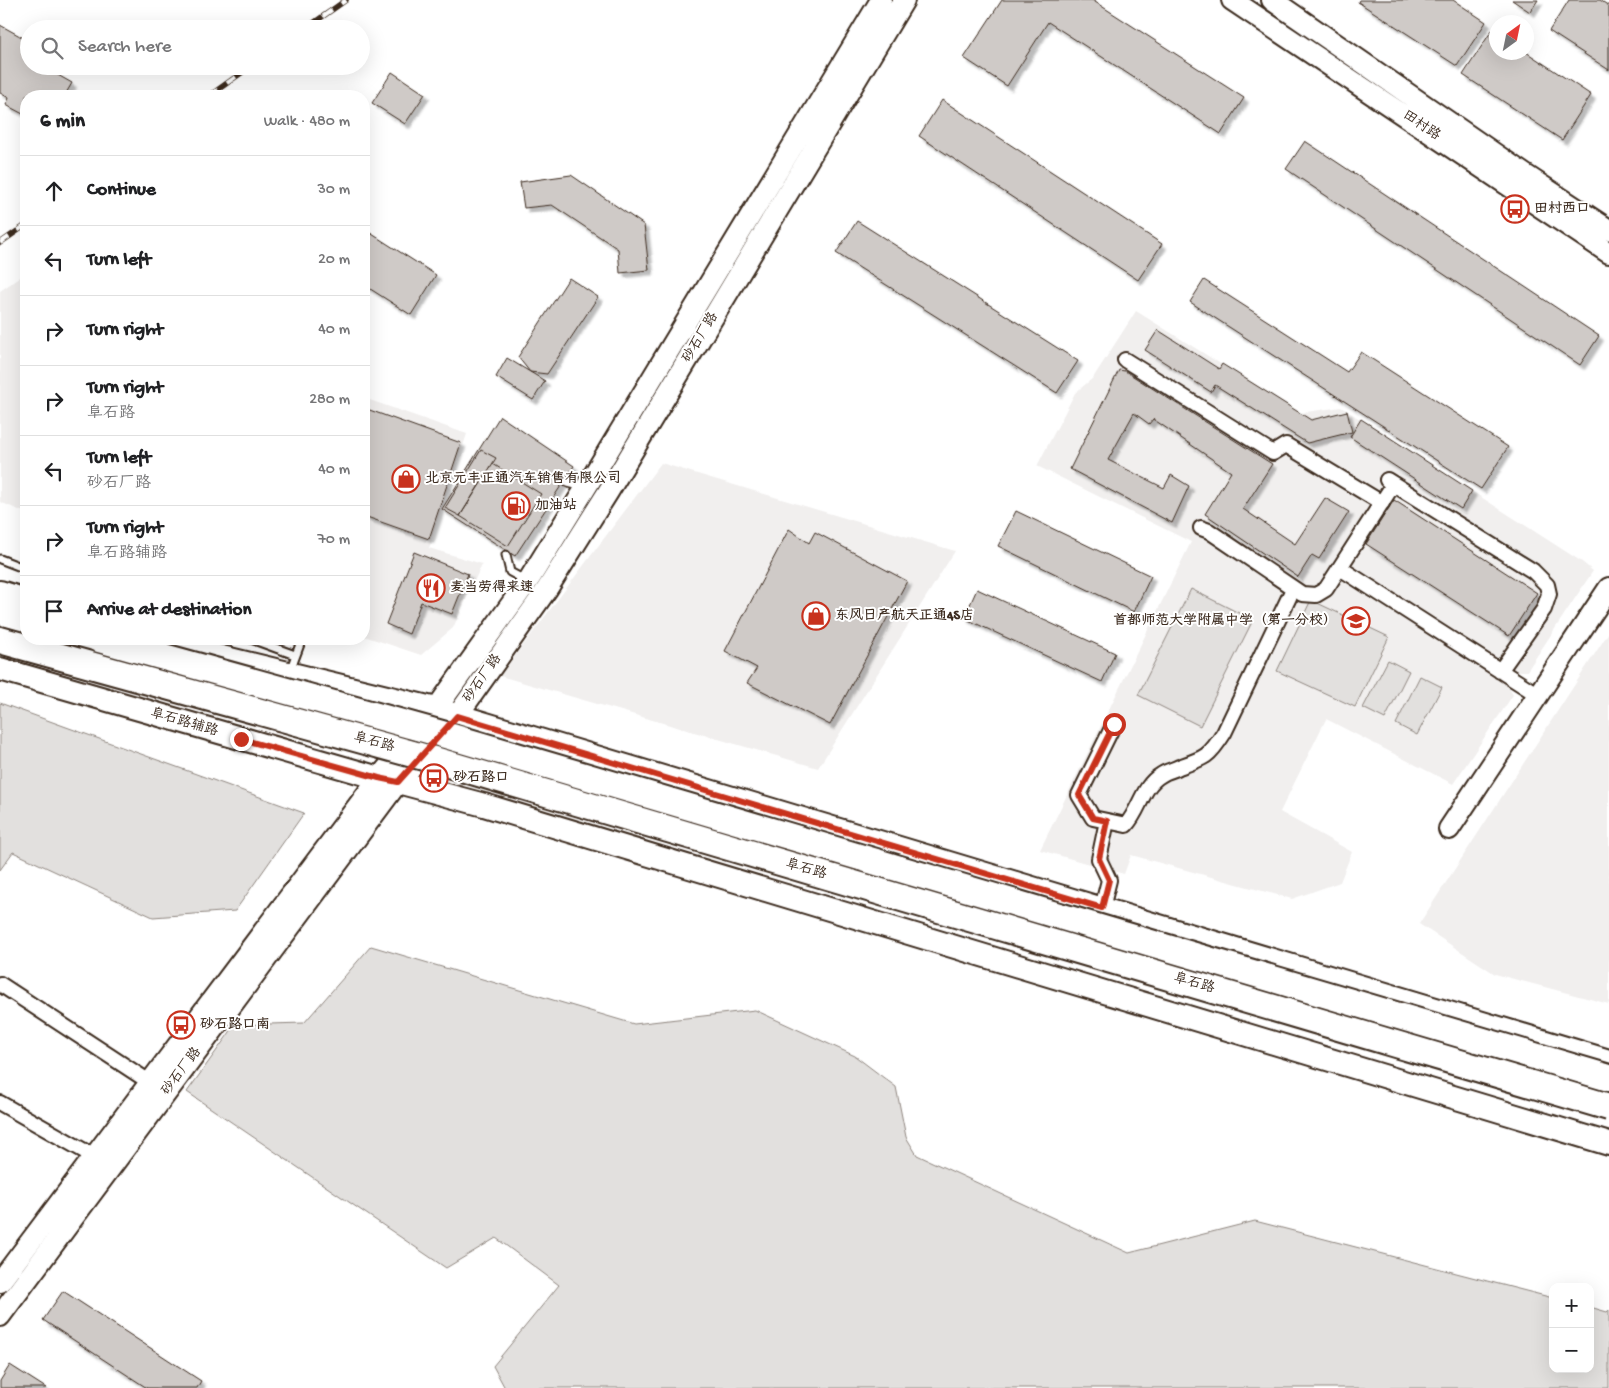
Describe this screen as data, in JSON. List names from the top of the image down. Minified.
{"streets":{"highway":["阜石路"],"main road":["阜石路辅路"],"street":["田村路","砂石厂路"]},"crossings":[["砂石厂路","阜石路辅路"]],"places":{"bus stop":["田村西口","砂石路口","砂石路口南"],"shop":["北京元丰正通汽车销售有限公司","东风日产航天正通4S店"],"fuel station":["加油站"],"restaurant":["麦当劳得来速"],"school or university":["首都师范大学附属中学（第一分校）"]},"north":"top right","page":{"search":"Search here","heading":["6 min","Walk · 480 m"],"list":[["Continue","30 m"],["Turn left","20 m"],["Turn right","40 m"],["Turn right","阜石路","280 m"],["Turn left","砂石厂路","40 m"],["Turn right","阜石路辅路","70 m"],"Arrive at destination"],"map_buttons":["+","−"]}}
